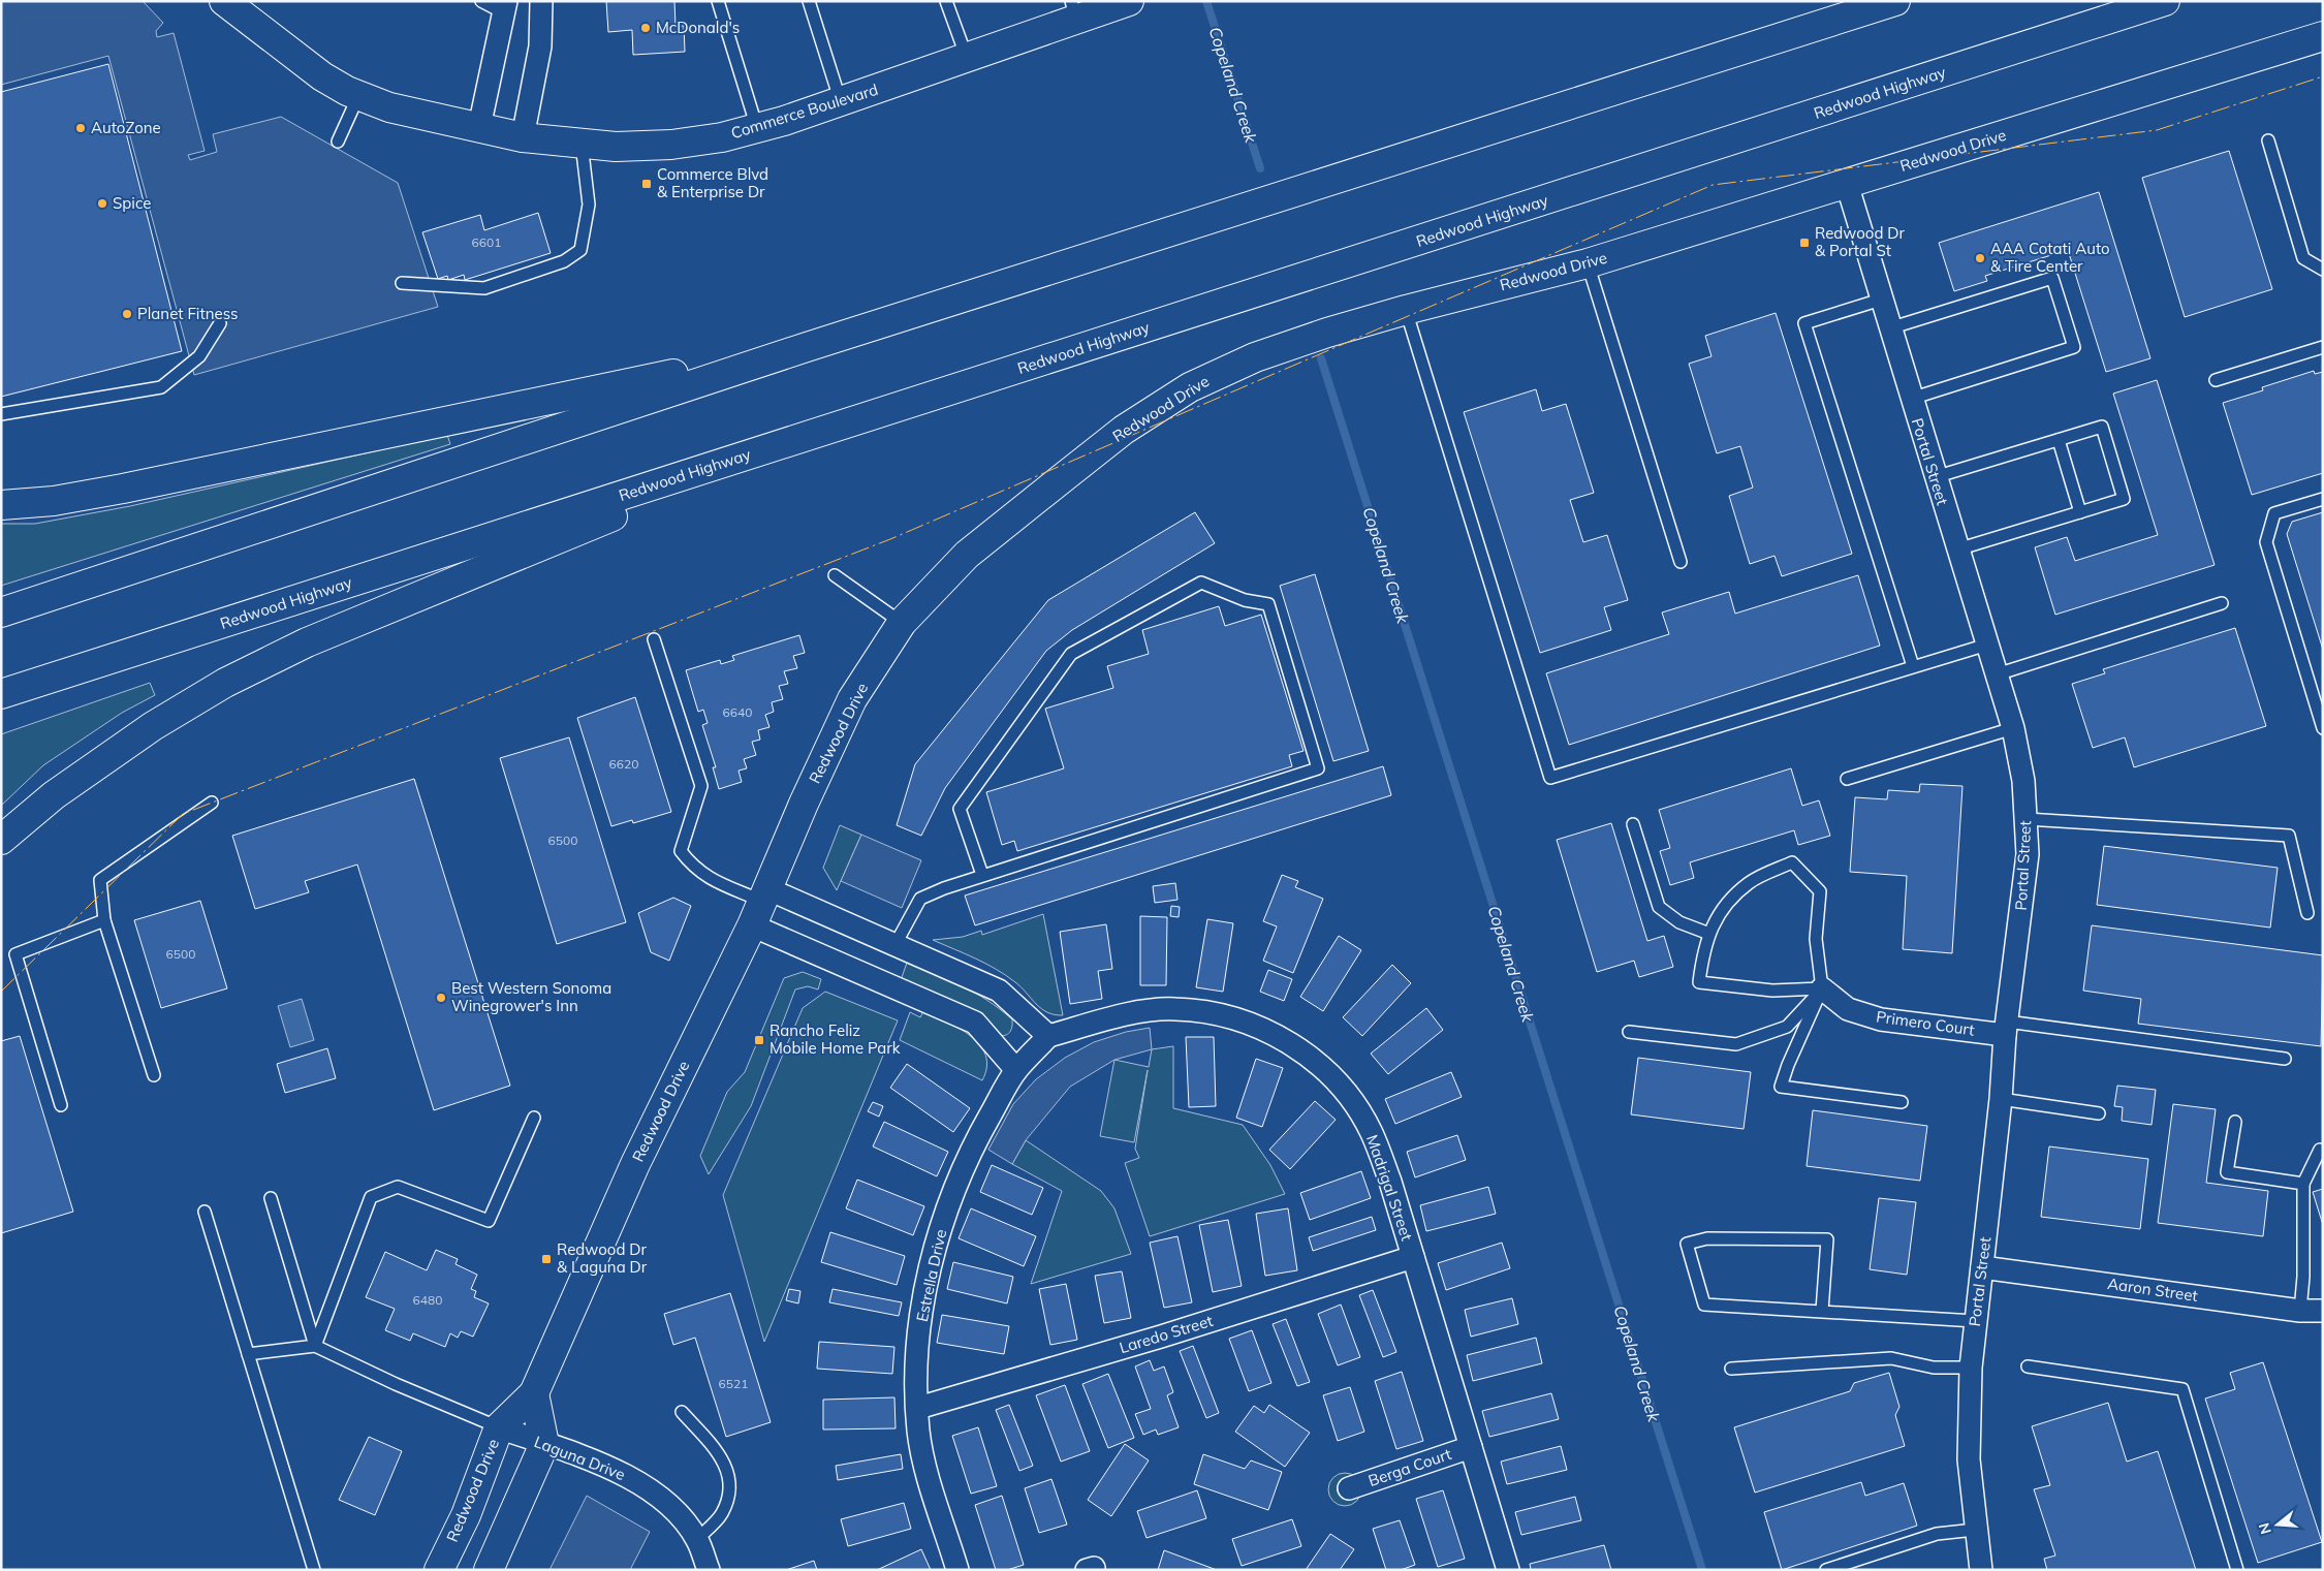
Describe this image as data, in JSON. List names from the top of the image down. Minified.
{"streets":{"main road":["Redwood Highway","Commerce Boulevard","Redwood Drive"],"street":["Portal Street","Primero Court","Madrigal Street","Estrella Drive","Aaron Street","Laredo Street","Laguna Drive","Berga Court"]},"crossings":[["Redwood Drive","Portal Street"],["Redwood Drive","Laguna Drive"],["Portal Street","Primero Court"],["Portal Street","Aaron Street"],["Madrigal Street","Estrella Drive"],["Madrigal Street","Laredo Street"],["Madrigal Street","Berga Court"],["Estrella Drive","Laredo Street"]],"water":["Copeland Creek"],"places":{"other":["McDonald's","AutoZone","Spice","AAA Cotati Auto & Tire Center","Planet Fitness","Best Western Sonoma Winegrower's Inn"],"transit":["Commerce Blvd & Enterprise Dr","Redwood Dr & Portal St","Rancho Feliz Mobile Home Park","Redwood Dr & Laguna Dr"]},"house_numbers":["6601","6640","6620","6500","6500","6480","6521"],"north":"left"}
